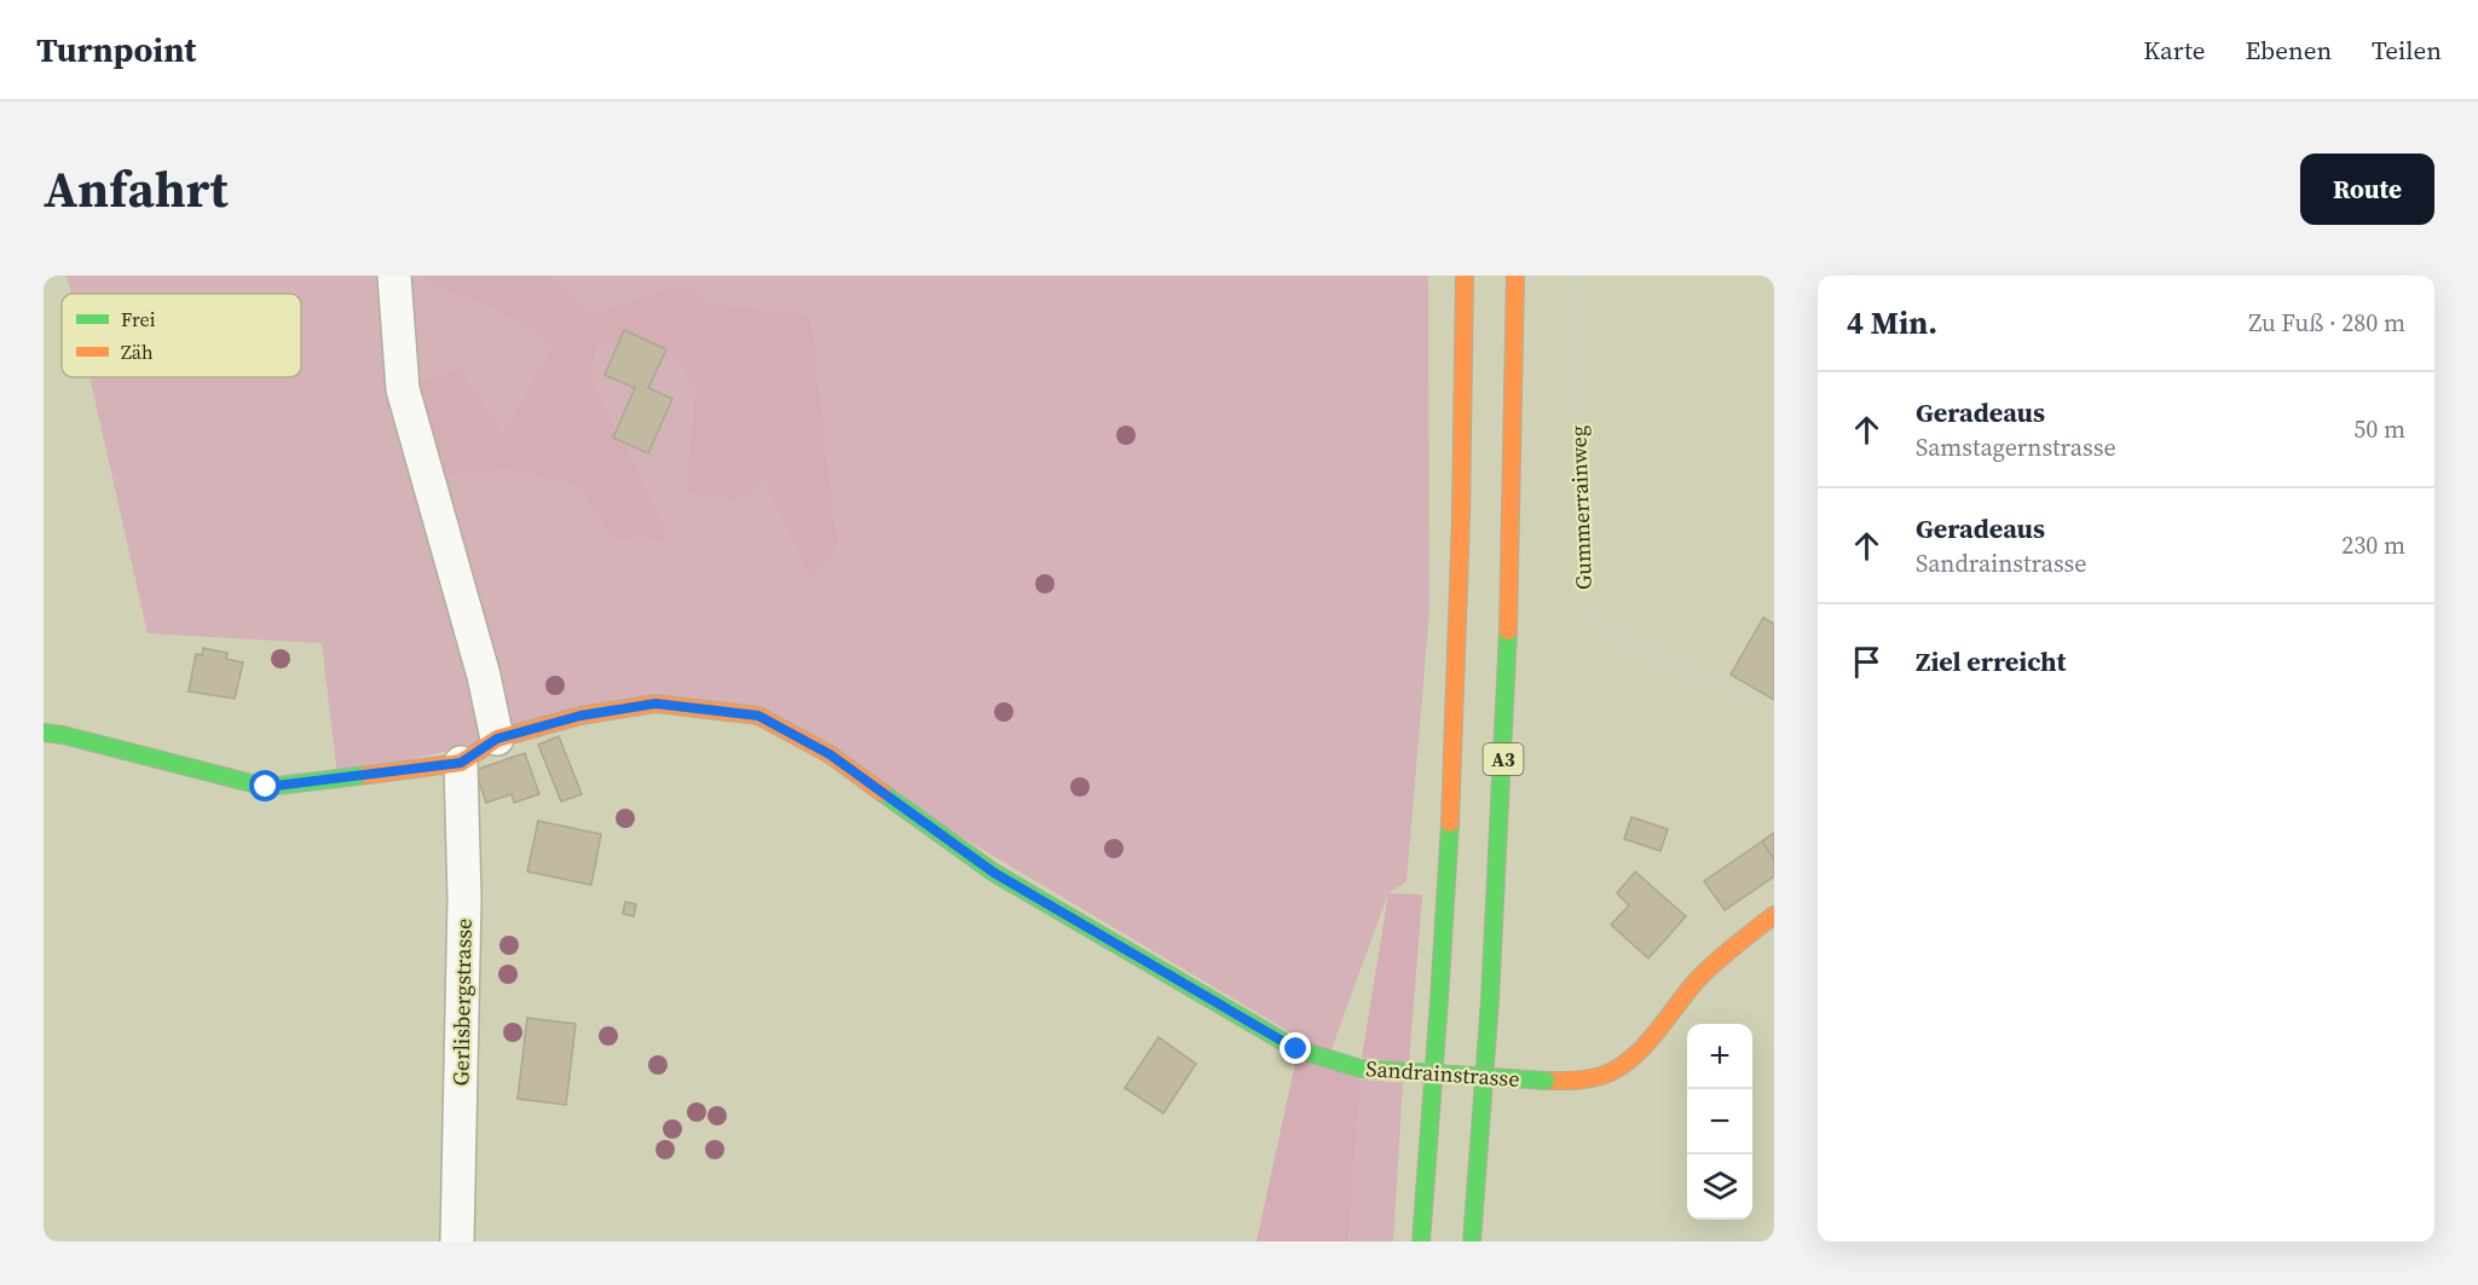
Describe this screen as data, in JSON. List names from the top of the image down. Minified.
{"streets":{"main road":["A3","Sandrainstrasse"],"street":["Gerlisbergstrasse"],"path":["Gummerrainweg"]},"crossings":[["Gerlisbergstrasse","Sandrainstrasse"]],"legend":["Frei","Zäh"],"page":{"header":"Turnpoint","nav":["Karte","Ebenen","Teilen"],"title":"Anfahrt","buttons":"Route","heading":["4 Min.","Zu Fuß · 280 m"],"list":[["Geradeaus","Samstagernstrasse","50 m"],["Geradeaus","Sandrainstrasse","230 m"],"Ziel erreicht"],"map_buttons":["+","−"]}}
